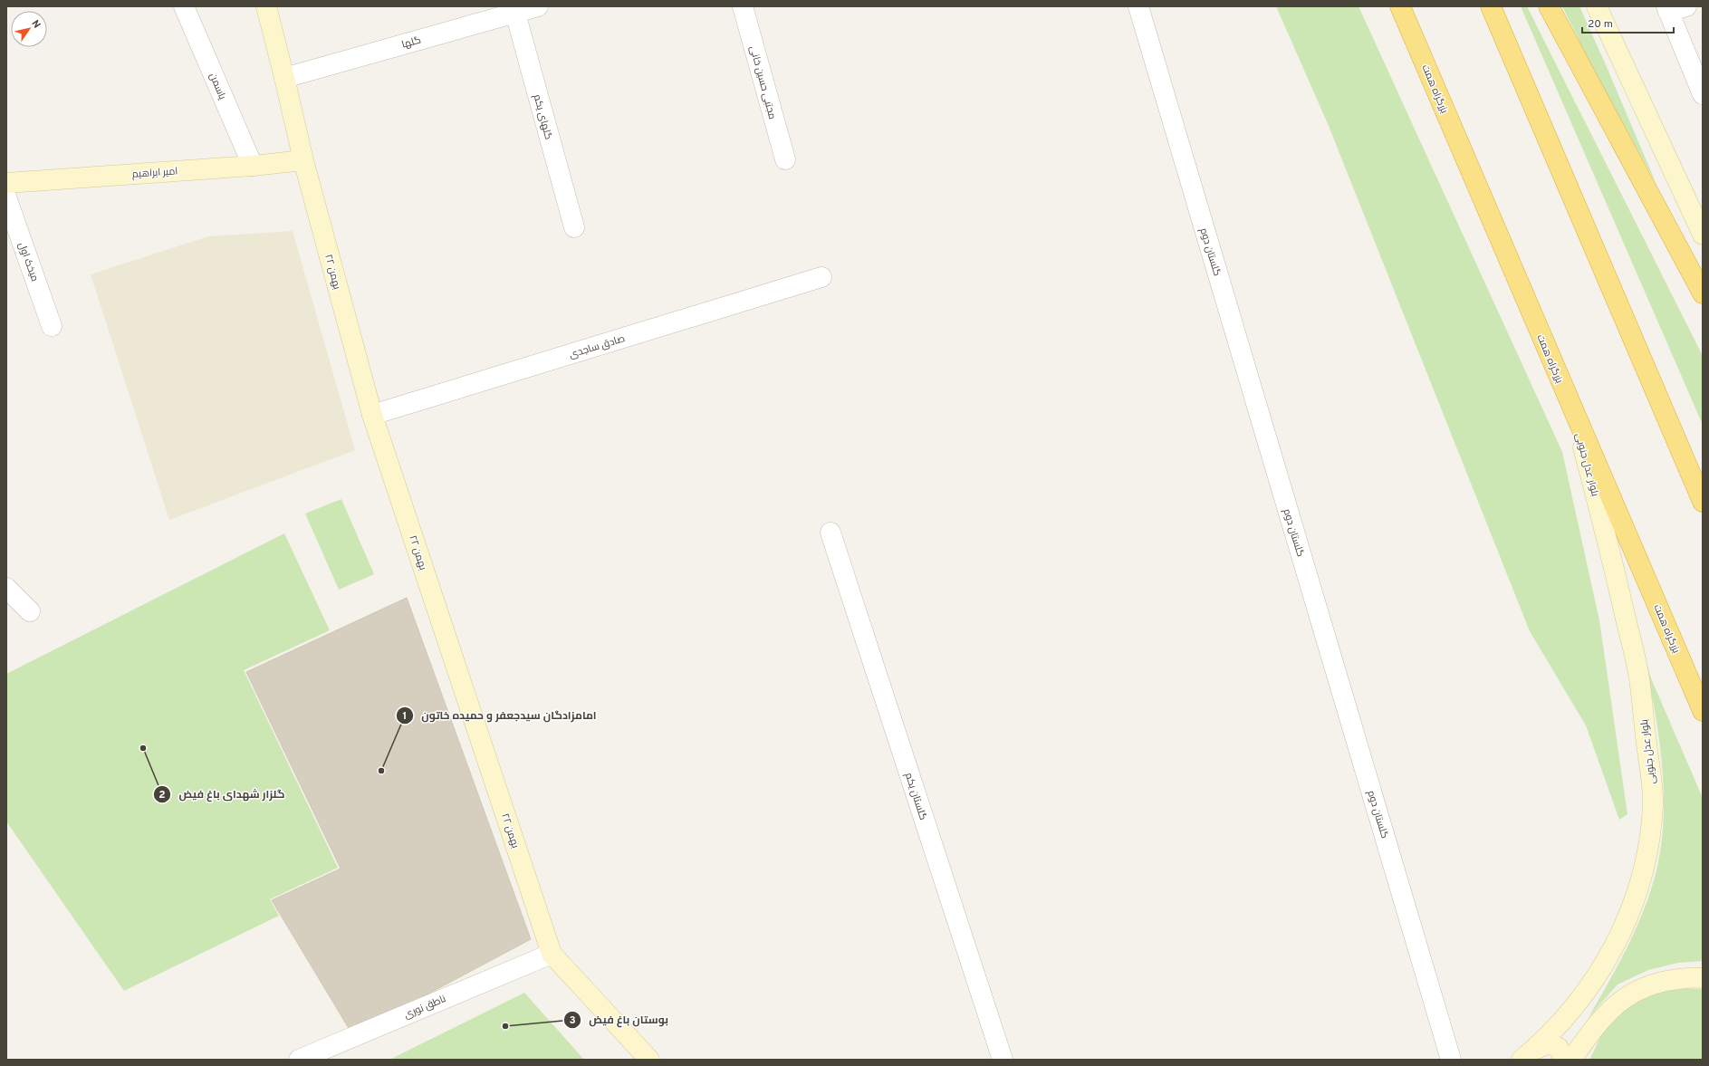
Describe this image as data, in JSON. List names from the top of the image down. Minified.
{"streets":{"highway":["بزرگراه همت"],"main road":["امیر ابراهیم","۲۲ بهمن","بلوار عدل جنوبی"],"street":["گلها","مجتبی حسین خانی","یاسمن","گلهای یکم","گلستان دوم","میخک اول","صادق ساجدی","گلستان یکم","ناطق نوری"]},"crossings":[["گلها","گلهای یکم"],["گلها","۲۲ بهمن"],["یاسمن","امیر ابراهیم"],["بزرگراه همت","بلوار عدل جنوبی"],["امیر ابراهیم","۲۲ بهمن"],["۲۲ بهمن","صادق ساجدی"],["۲۲ بهمن","ناطق نوری"]],"places":["گلزار شهدای باغ فیض","امامزادگان سیدجعفر و حمیده خاتون","بوستان باغ فیض"],"scale_bar":"20 m","north":"top right"}
